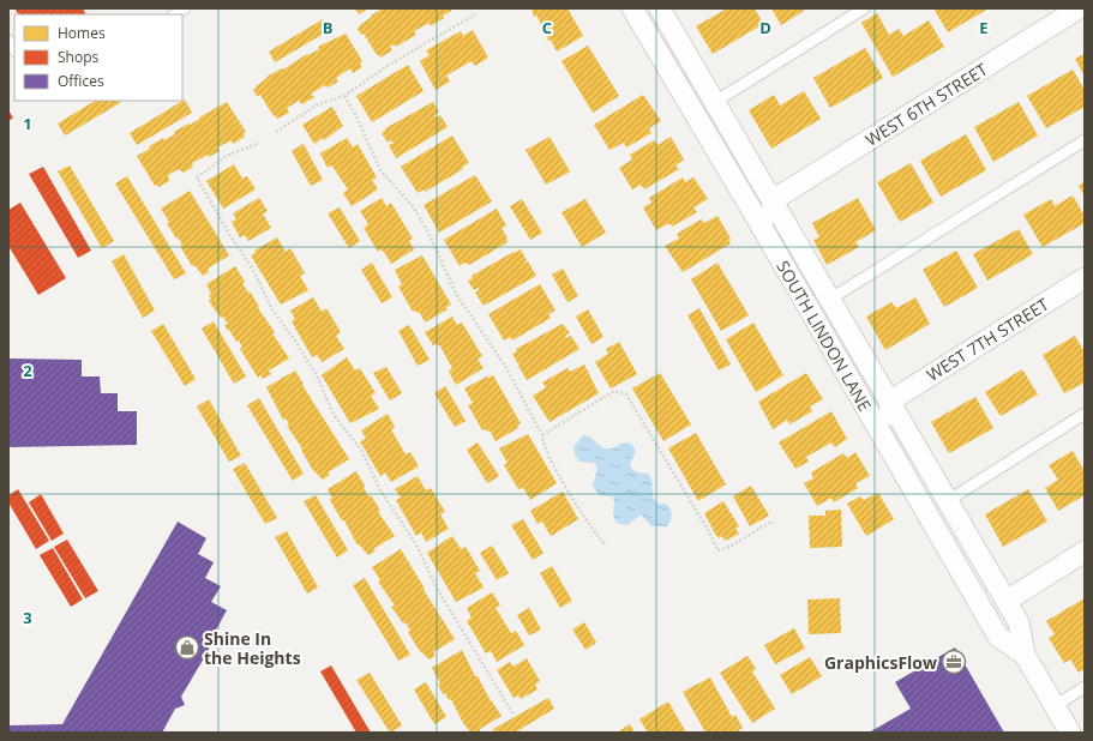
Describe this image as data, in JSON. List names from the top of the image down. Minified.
{"streets":{"street":["WEST 6TH STREET","SOUTH LINDON LANE","WEST 7TH STREET"]},"crossings":[["WEST 6TH STREET","SOUTH LINDON LANE"],["SOUTH LINDON LANE","WEST 7TH STREET"]],"places":{"shop":["Shine In the Heights"],"office":["GraphicsFlow"]},"legend":["Homes","Shops","Offices"],"grid":{"columns":["B","C","D","E"],"rows":["1","2","3"]}}
